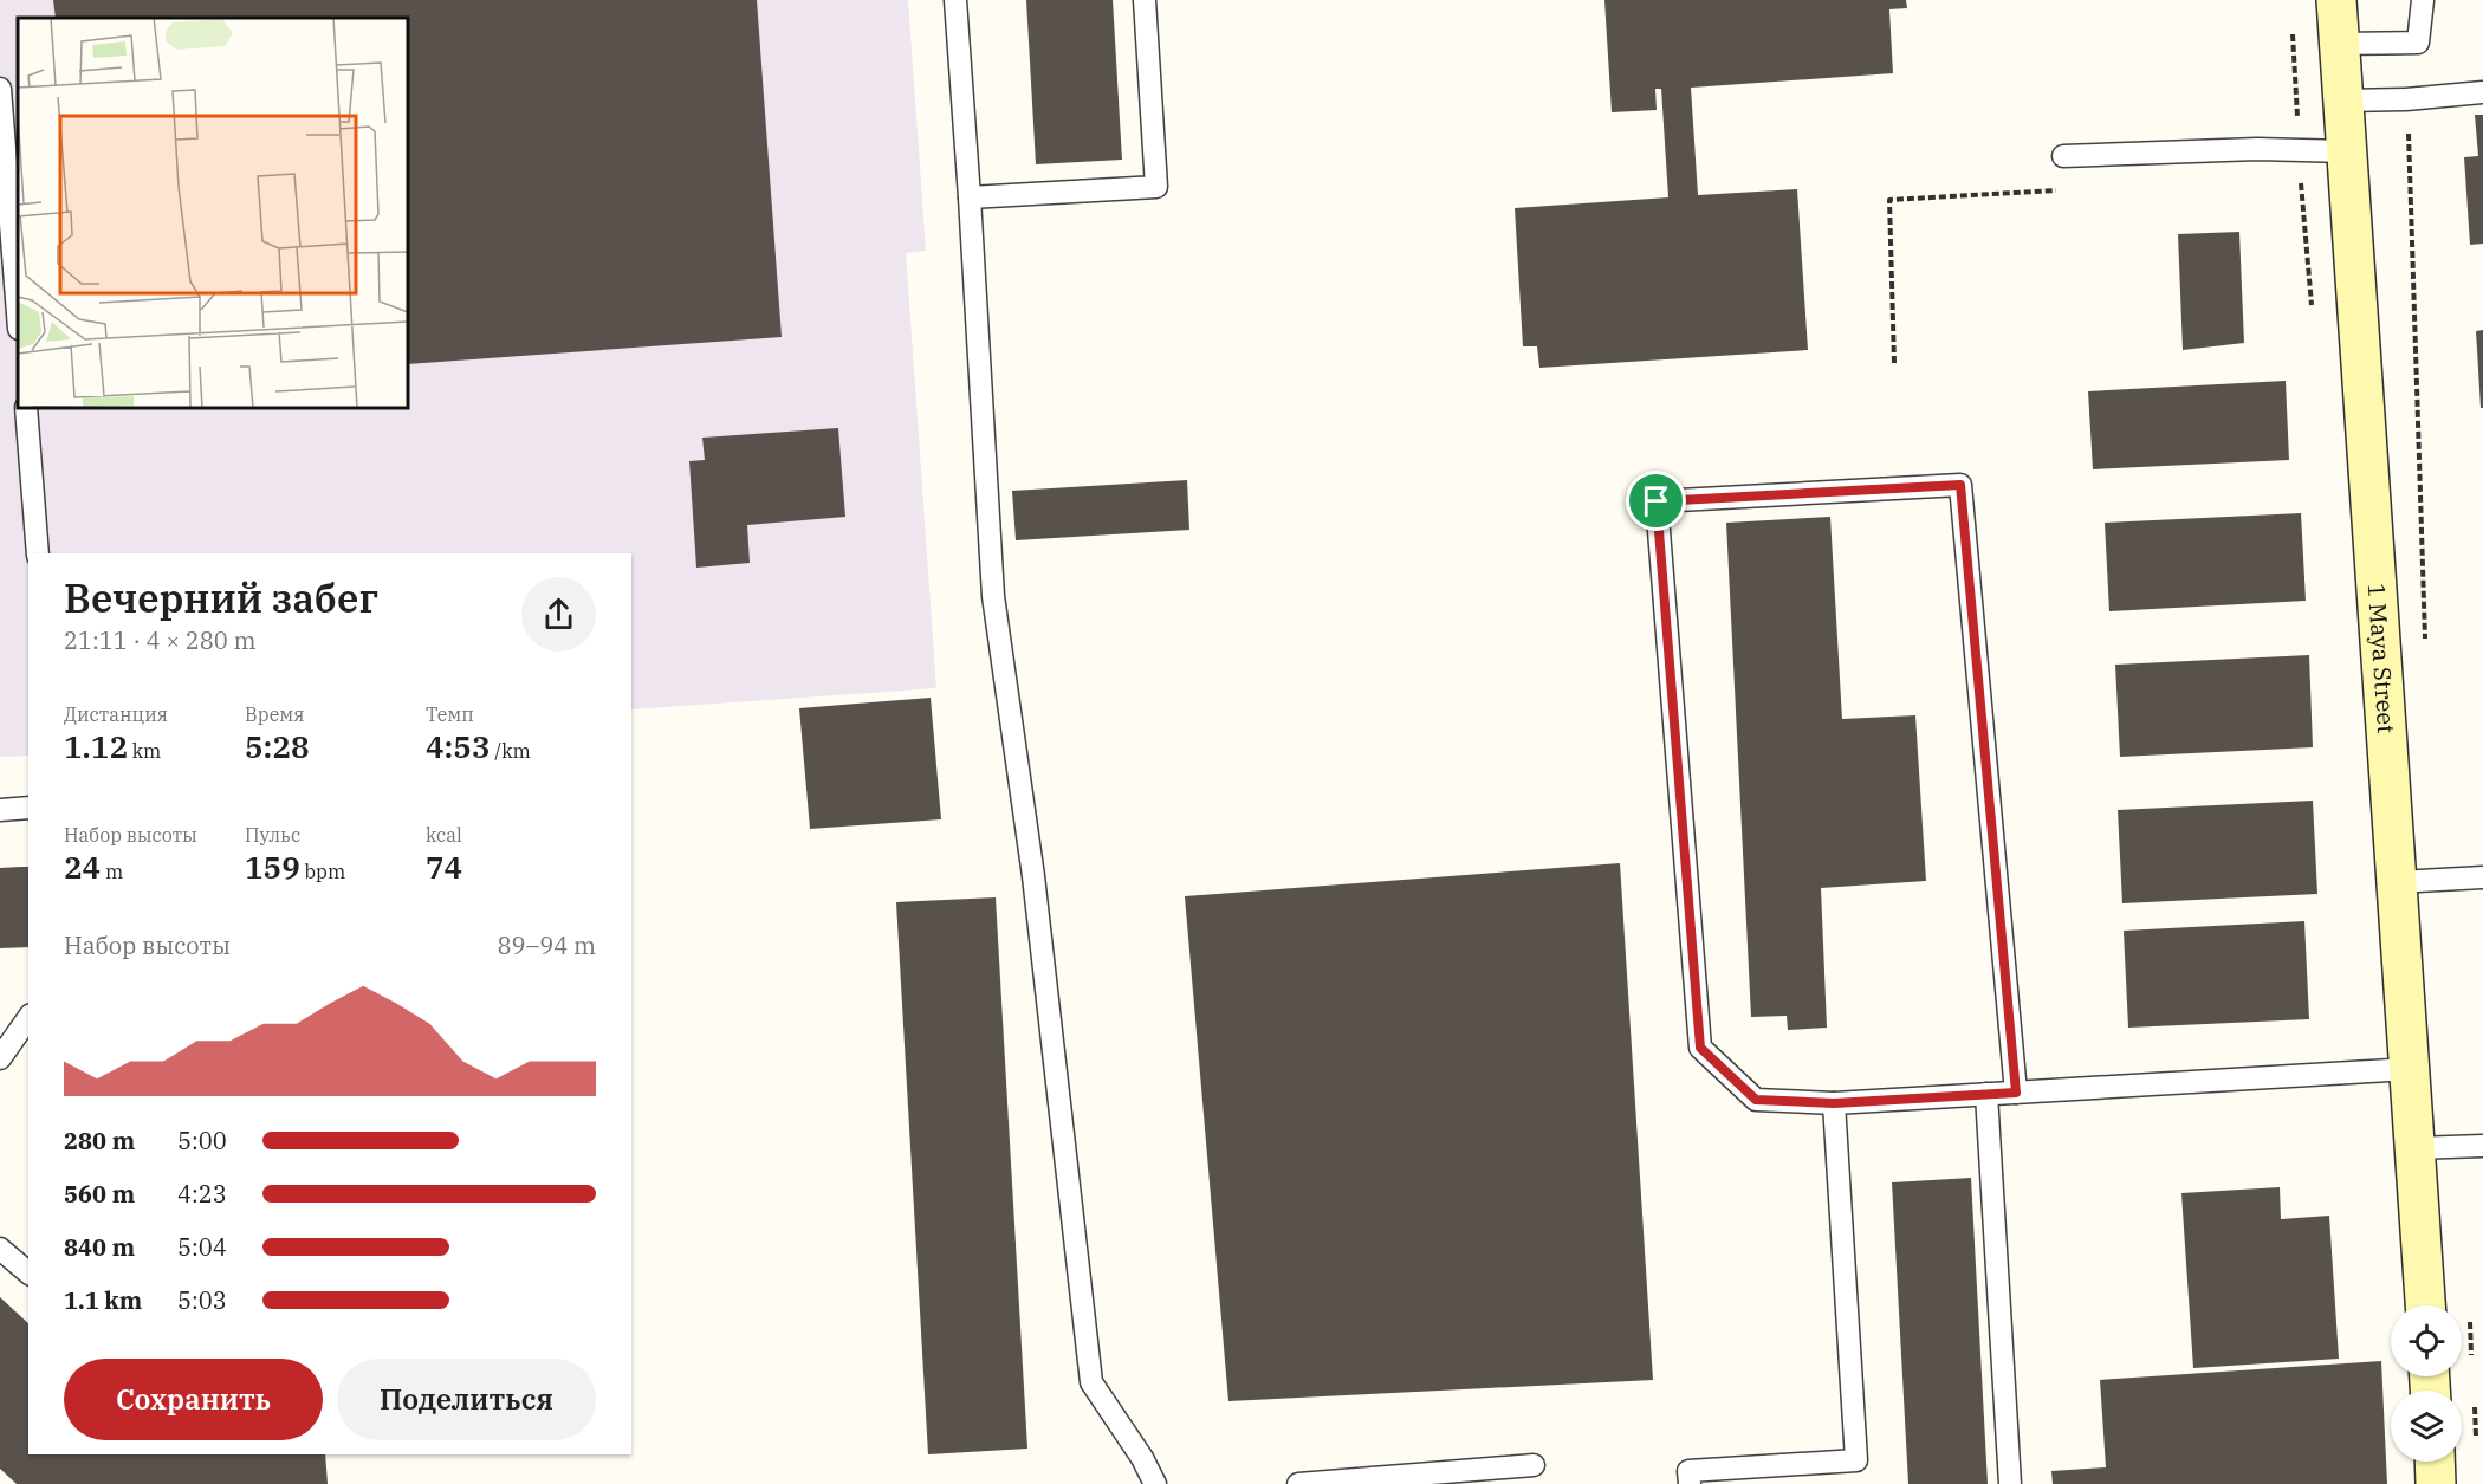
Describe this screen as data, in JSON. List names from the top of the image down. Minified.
{"streets":{"street":["1 Maya Street"]},"page":{"heading":["Вечерний забег","21:11 · 4 × 280 m"],"stats":[["Дистанция","1.12 km"],["Время","5:28"],["Темп","4:53 /km"],["Набор высоты","24 m"],["Пульс","159 bpm"],["kcal","74"]],"chart":["Набор высоты","89–94 m"],"list":[{"name":"280 m","note":"5:00"},{"name":"560 m","note":"4:23"},{"name":"840 m","note":"5:04"},{"name":"1.1 km","note":"5:03"}],"buttons":["Сохранить","Поделиться"]}}
